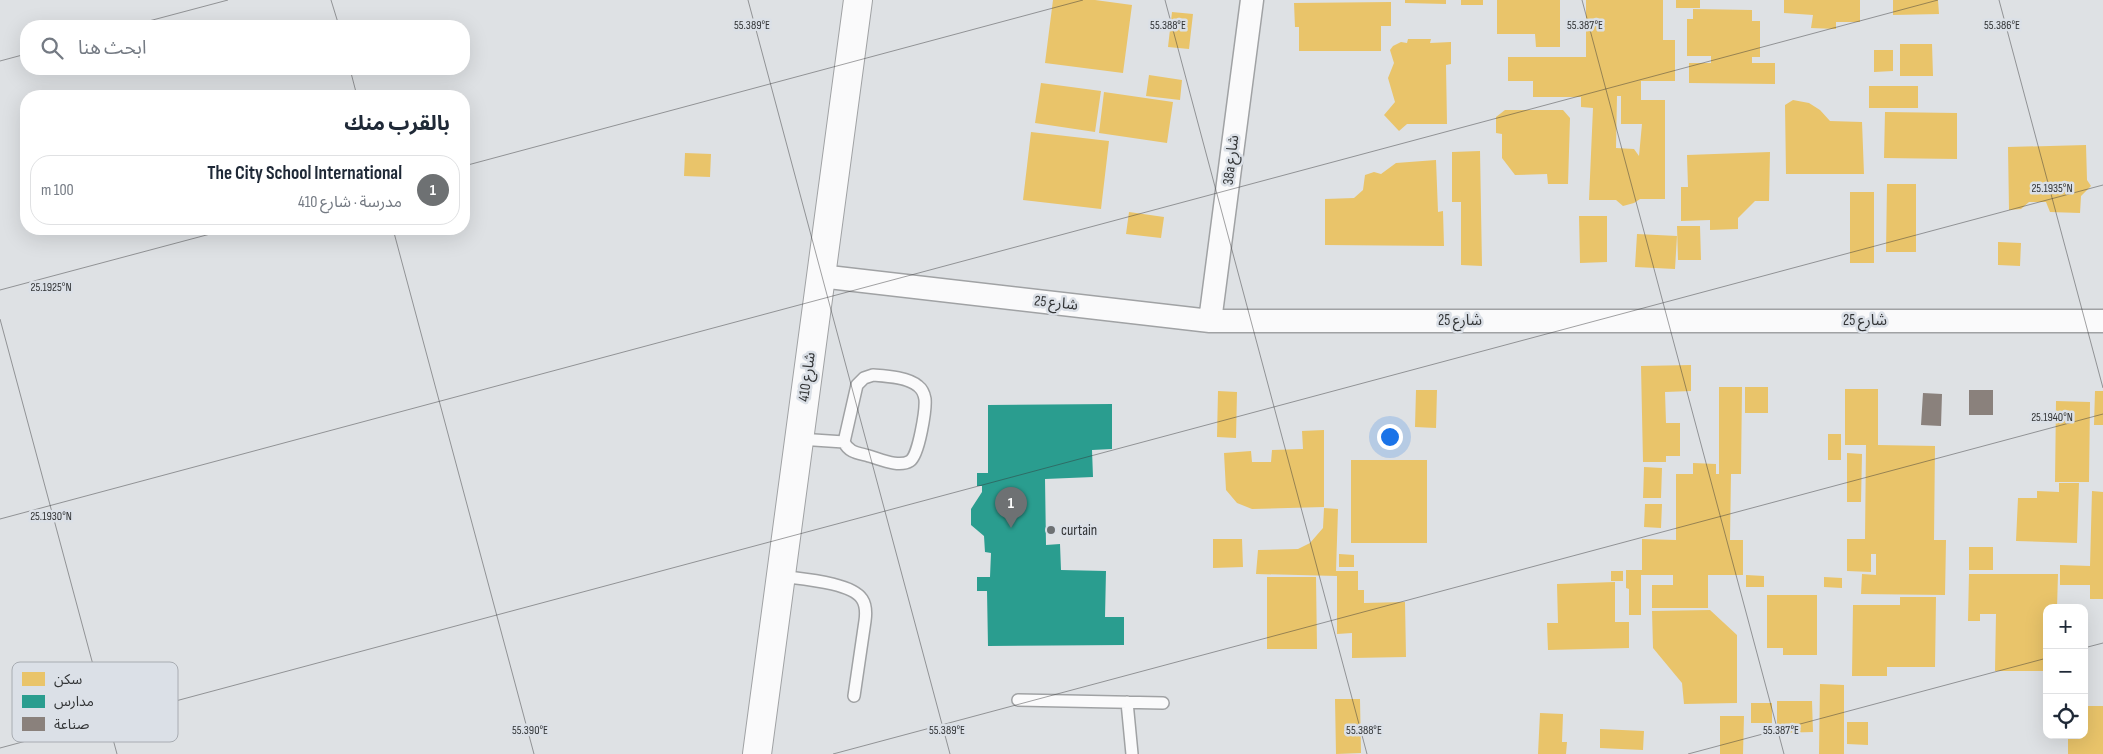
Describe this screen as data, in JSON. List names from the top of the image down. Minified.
{"streets":{"street":["38a شارع","شارع 25","شارع 410"]},"crossings":[["38a شارع","شارع 25"],["شارع 25","شارع 410"]],"places":["curtain"],"legend":["سكن","مدارس","صناعة"],"page":{"search":"ابحث هنا","heading":"بالقرب منك","list":[{"mark":"1","name":"The City School International","note":"مدرسة · شارع 410","value":"100 m"}],"pins":"1","map_buttons":["+","−"]},"coordinates":["55.389°E","55.388°E","55.387°E","55.386°E","25.1935°N","25.1925°N","25.1940°N","25.1930°N","55.390°E"]}
